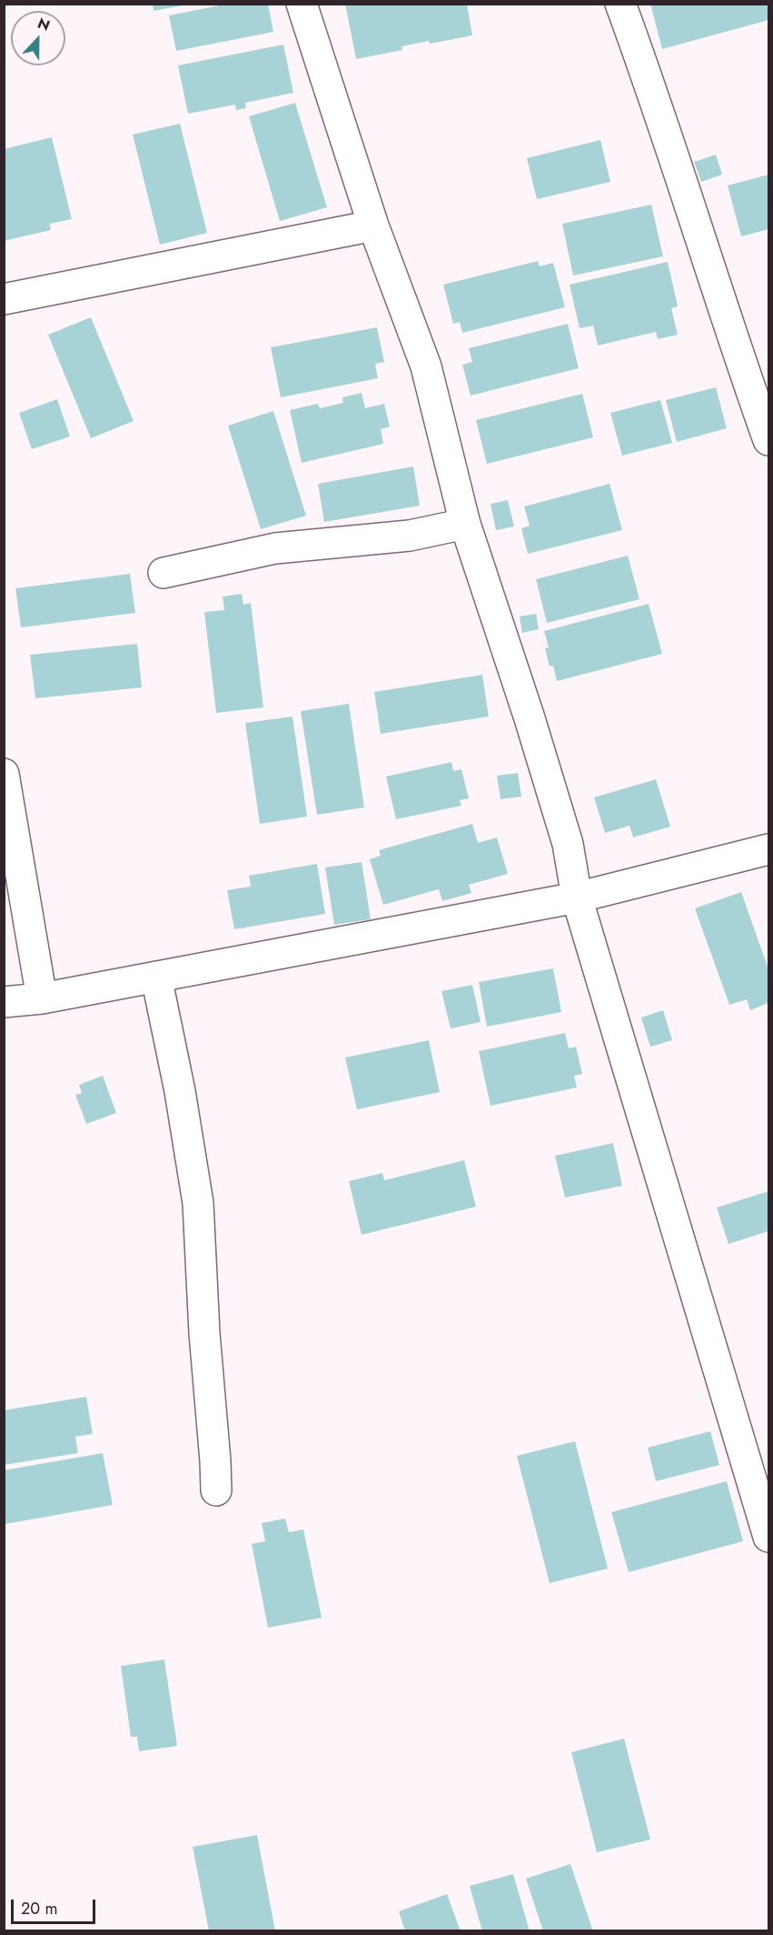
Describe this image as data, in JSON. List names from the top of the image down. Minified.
{"scale_bar":"20 m","north":"top"}
